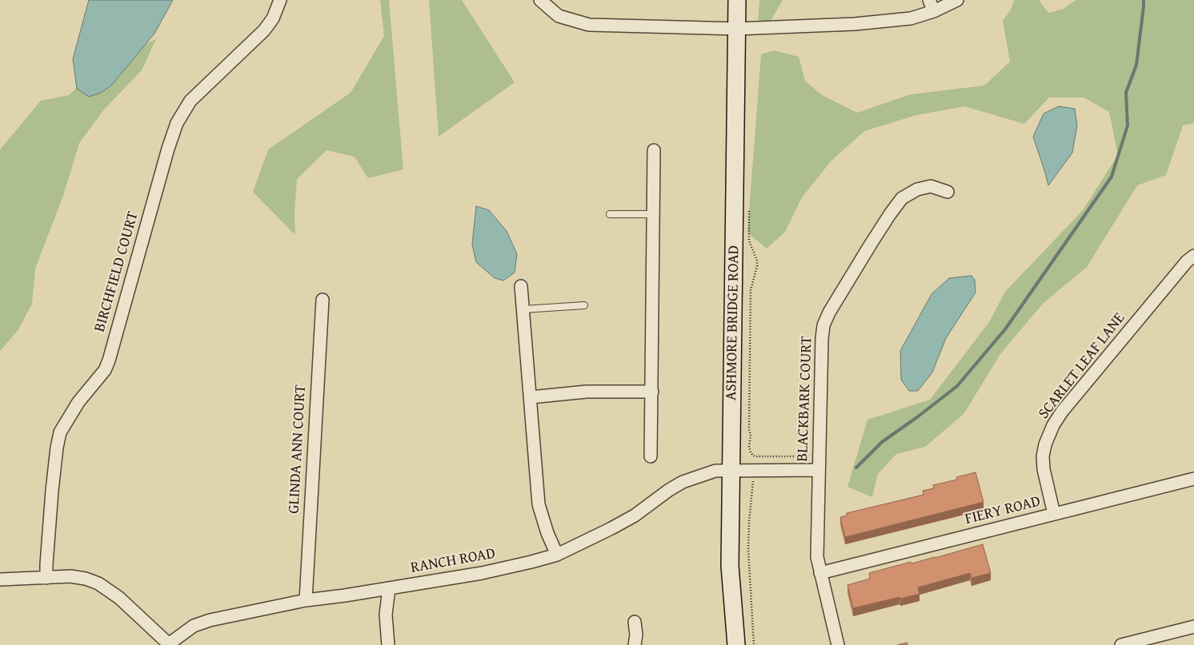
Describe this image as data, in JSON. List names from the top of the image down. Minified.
{"streets":{"main road":["ASHMORE BRIDGE ROAD"],"street":["BIRCHFIELD COURT","SCARLET LEAF LANE","BLACKBARK COURT","GLINDA ANN COURT","FIERY ROAD","RANCH ROAD"]},"crossings":[["ASHMORE BRIDGE ROAD","RANCH ROAD"],["SCARLET LEAF LANE","FIERY ROAD"],["BLACKBARK COURT","FIERY ROAD"],["BLACKBARK COURT","RANCH ROAD"],["GLINDA ANN COURT","RANCH ROAD"]]}
